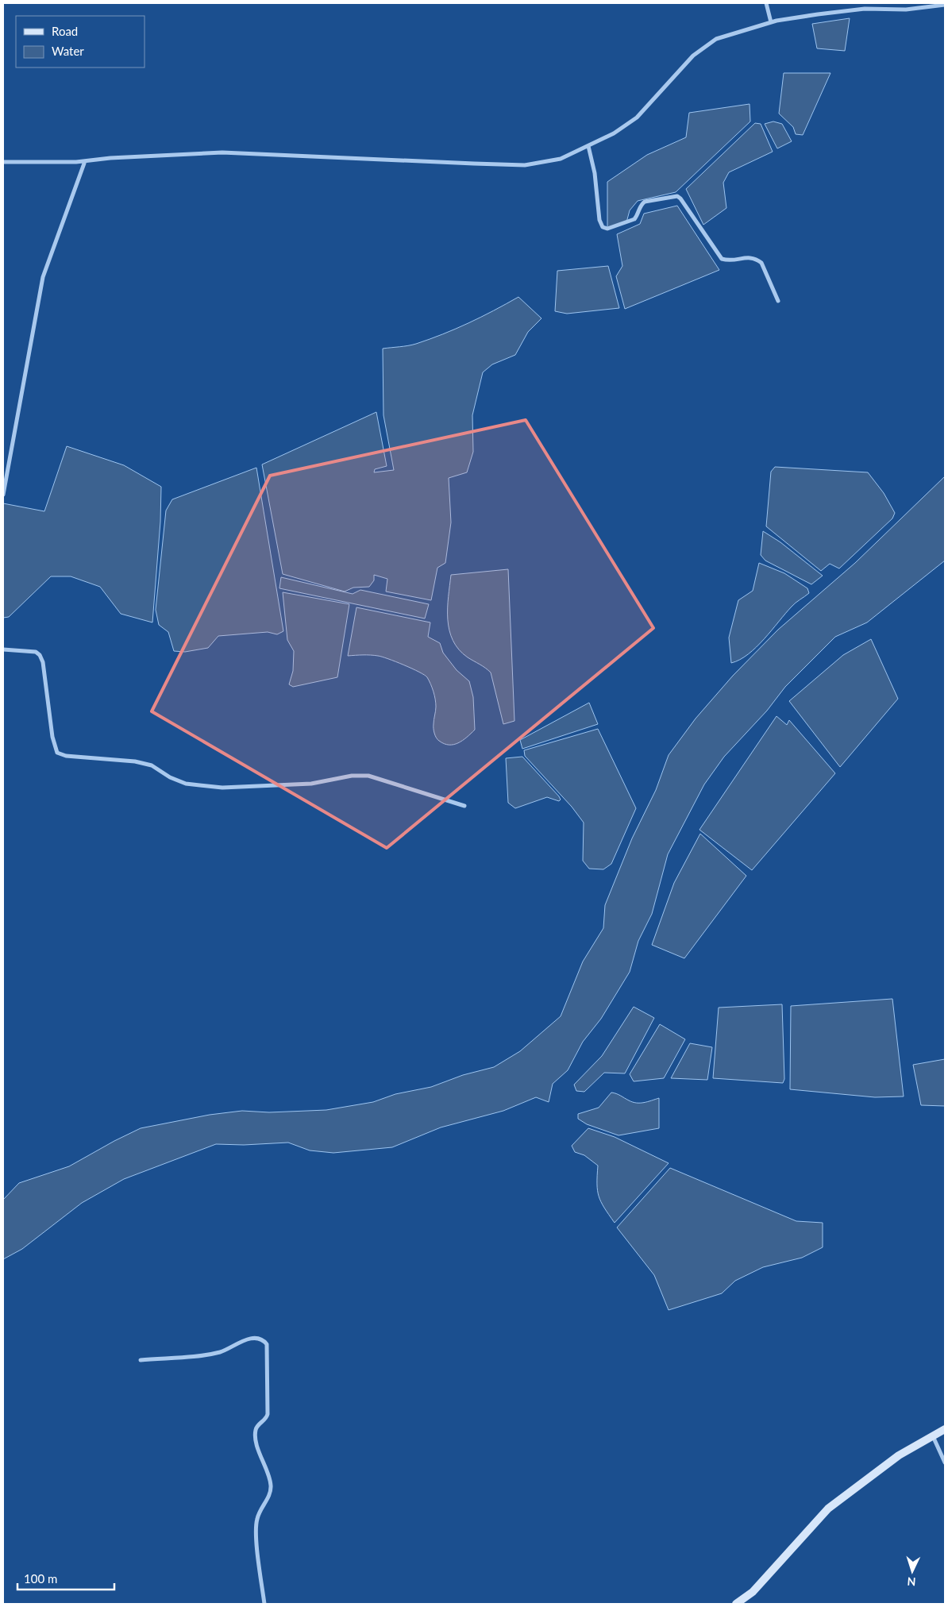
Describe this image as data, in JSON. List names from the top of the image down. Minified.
{"legend":["Road","Water"],"scale_bar":"100 m","north":"bottom"}
